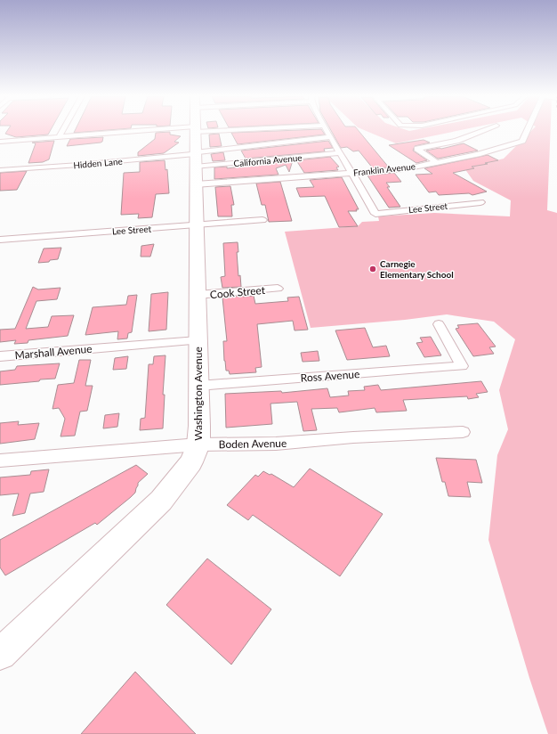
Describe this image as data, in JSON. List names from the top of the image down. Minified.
{"streets":{"main road":["Washington Avenue"],"street":["California Avenue","Hidden Lane","Franklin Avenue","Lee Street","Cook Street","Marshall Avenue","Ross Avenue","Boden Avenue"]},"crossings":[["California Avenue","Hidden Lane"],["California Avenue","Washington Avenue"],["Hidden Lane","Washington Avenue"],["Franklin Avenue","Lee Street"],["Franklin Avenue","Washington Avenue"],["Lee Street","Washington Avenue"],["Cook Street","Washington Avenue"],["Marshall Avenue","Washington Avenue"],["Ross Avenue","Washington Avenue"],["Washington Avenue","Boden Avenue"]],"places":["Carnegie Elementary School"]}
